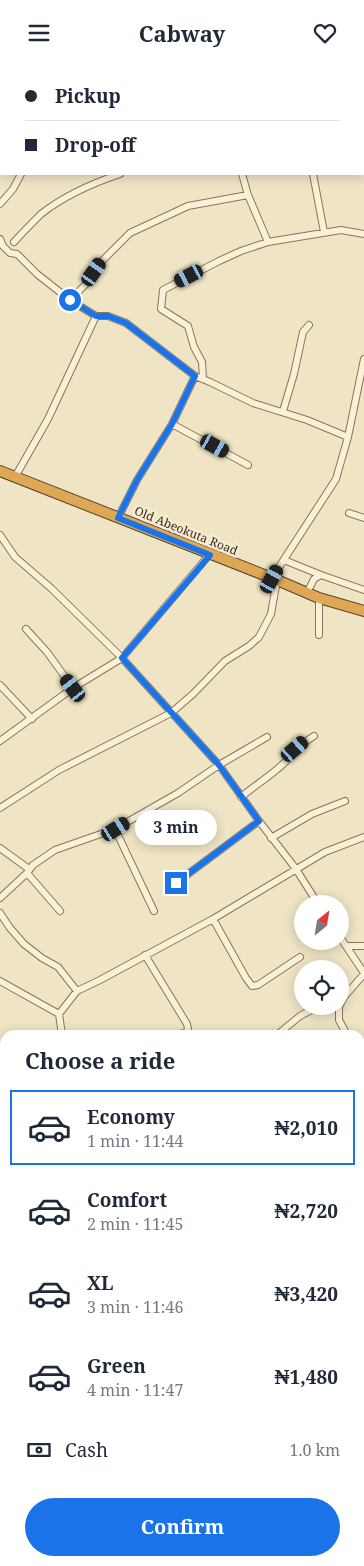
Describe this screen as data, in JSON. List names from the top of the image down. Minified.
{"streets":{"highway":["Old Abeokuta Road"]},"north":"top right","page":{"header":"Cabway","banner":["Pickup","Drop-off"],"bubble":"3 min","heading":"Choose a ride","list":[{"name":"Economy","note":"1 min · 11:44","value":"₦2,010"},{"name":"Comfort","note":"2 min · 11:45","value":"₦2,720"},{"name":"XL","note":"3 min · 11:46","value":"₦3,420"},{"name":"Green","note":"4 min · 11:47","value":"₦1,480"}],"pay":["Cash","1.0 km"],"buttons":"Confirm"}}
